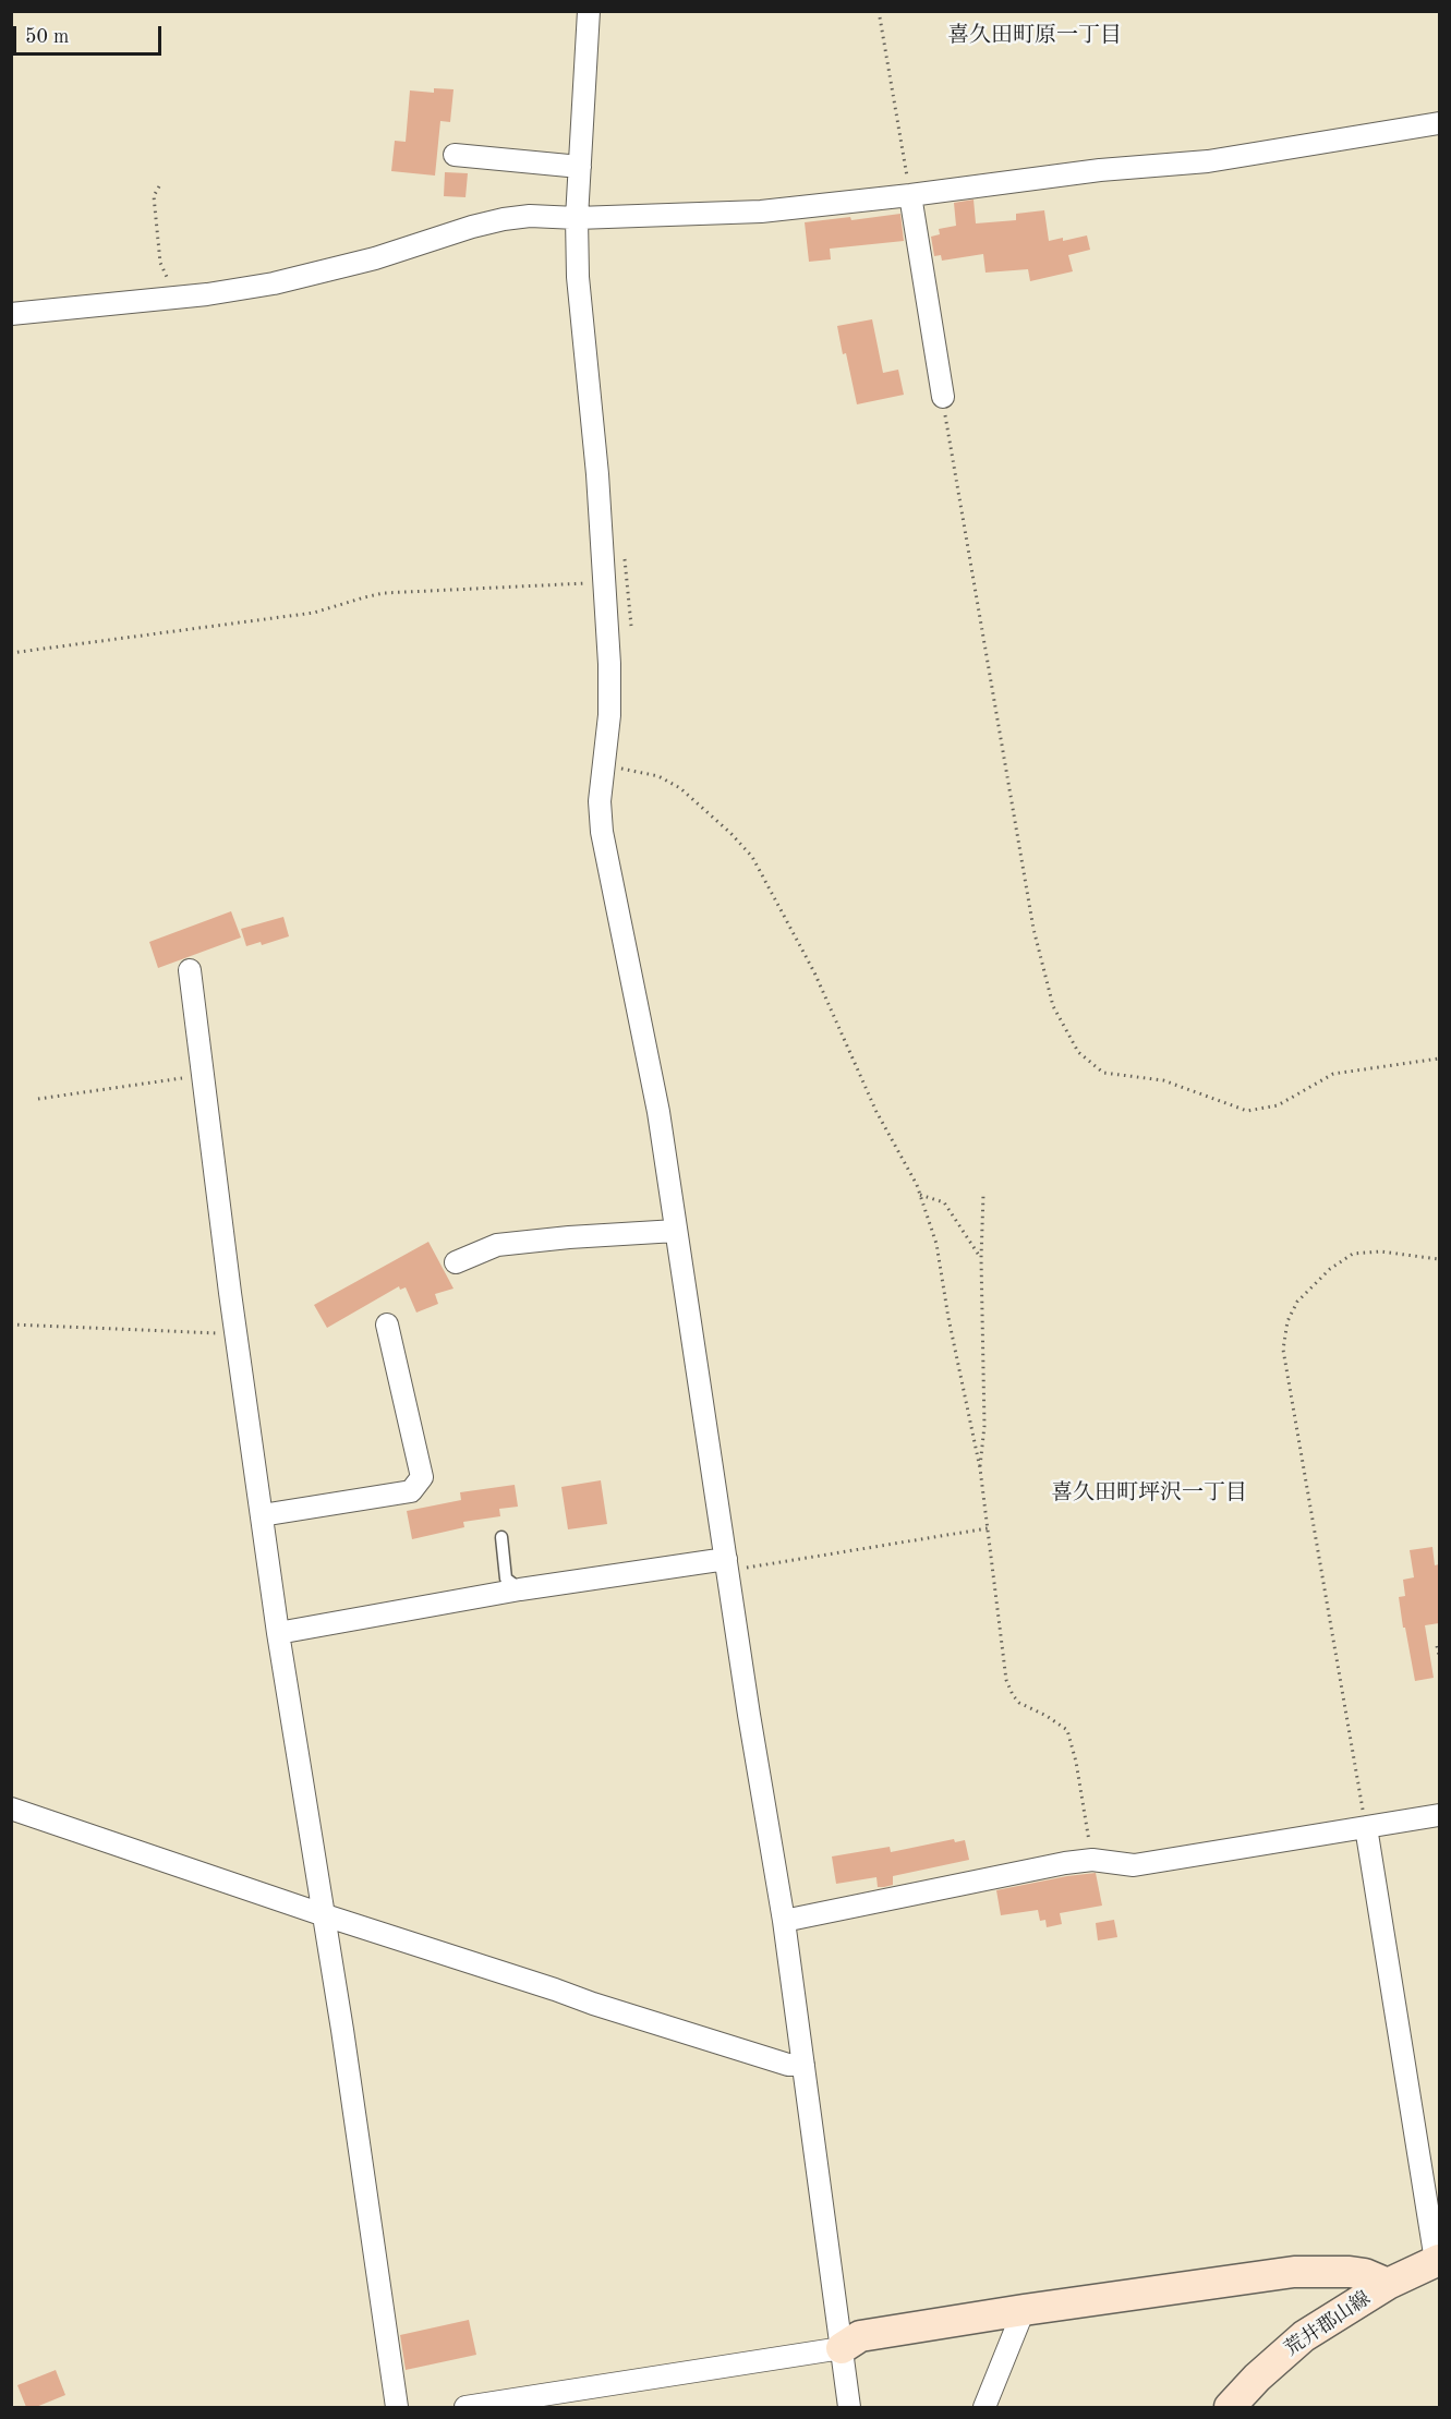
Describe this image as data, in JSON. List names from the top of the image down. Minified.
{"streets":{"street":["荒井郡山線"]},"districts":["喜久田町原一丁目","喜久田町坪沢一丁目"],"scale_bar":"50 m"}
